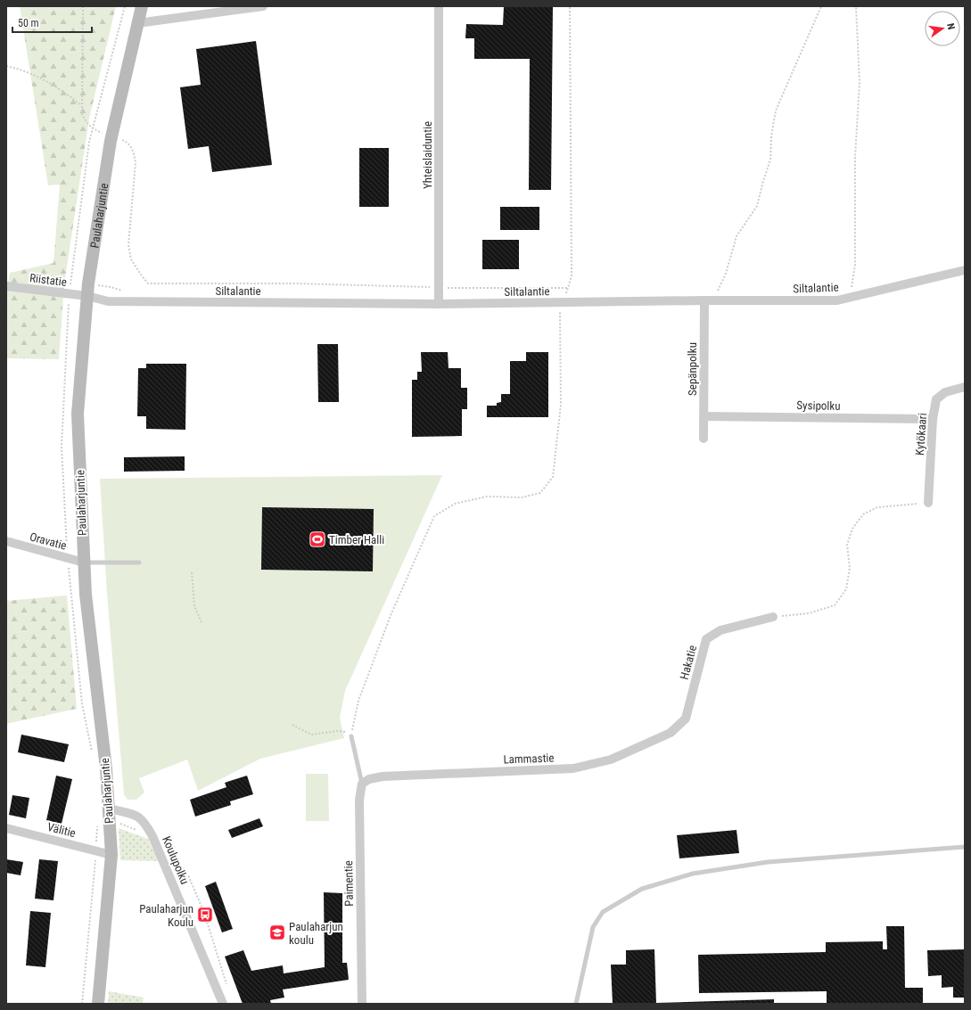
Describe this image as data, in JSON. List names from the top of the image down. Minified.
{"streets":{"main road":["Paulaharjuntie"],"street":["Yhteislaiduntie","Riistatie","Siltalantie","Sepänpolku","Sysipolku","Kytökaari","Oravatie","Hakatie","Lammastie","Välitie","Koulupolku","Paimentie"]},"crossings":[["Yhteislaiduntie","Siltalantie"],["Paulaharjuntie","Riistatie"],["Paulaharjuntie","Siltalantie"],["Paulaharjuntie","Oravatie"],["Paulaharjuntie","Välitie"],["Paulaharjuntie","Koulupolku"],["Riistatie","Siltalantie"],["Siltalantie","Sepänpolku"],["Sepänpolku","Sysipolku"],["Sysipolku","Kytökaari"],["Hakatie","Lammastie"],["Lammastie","Paimentie"]],"places":{"sports":["Timber Halli"],"bus stop":["Paulaharjun Koulu"],"school or university":["Paulaharjun koulu"]},"scale_bar":"50 m","north":"right"}
